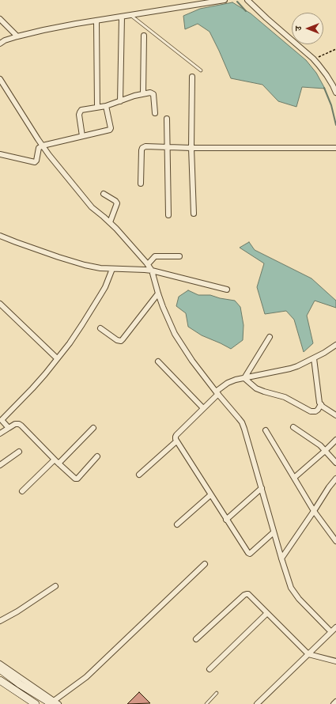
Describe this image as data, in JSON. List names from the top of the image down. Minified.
{"north":"left"}
